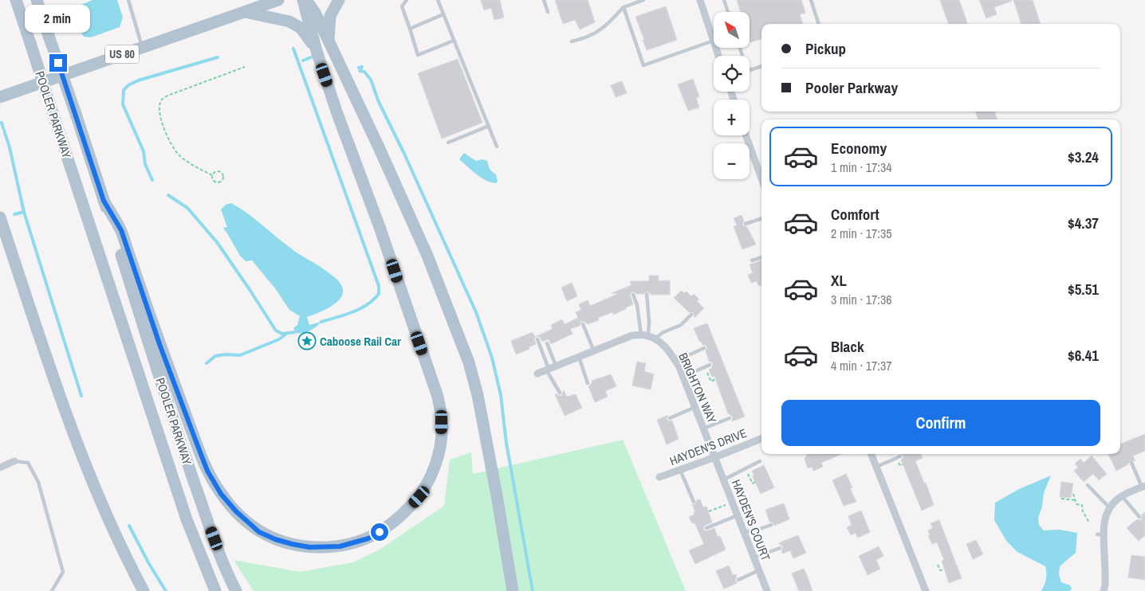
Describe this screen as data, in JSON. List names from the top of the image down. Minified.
{"streets":{"main road":["US 80","POOLER PARKWAY"],"street":["BRIGHTON WAY","HAYDEN'S DRIVE","HAYDEN'S COURT"]},"crossings":[["BRIGHTON WAY","HAYDEN'S DRIVE"],["BRIGHTON WAY","HAYDEN'S COURT"],["HAYDEN'S DRIVE","HAYDEN'S COURT"]],"places":{"place":["Caboose Rail Car"]},"north":"top left","page":{"bubble":"2 min","map_buttons":["+","−"],"banner":["Pickup","Pooler Parkway"],"list":[{"name":"Economy","note":"1 min · 17:34","value":"$3.24"},{"name":"Comfort","note":"2 min · 17:35","value":"$4.37"},{"name":"XL","note":"3 min · 17:36","value":"$5.51"},{"name":"Black","note":"4 min · 17:37","value":"$6.41"}],"buttons":"Confirm"}}
